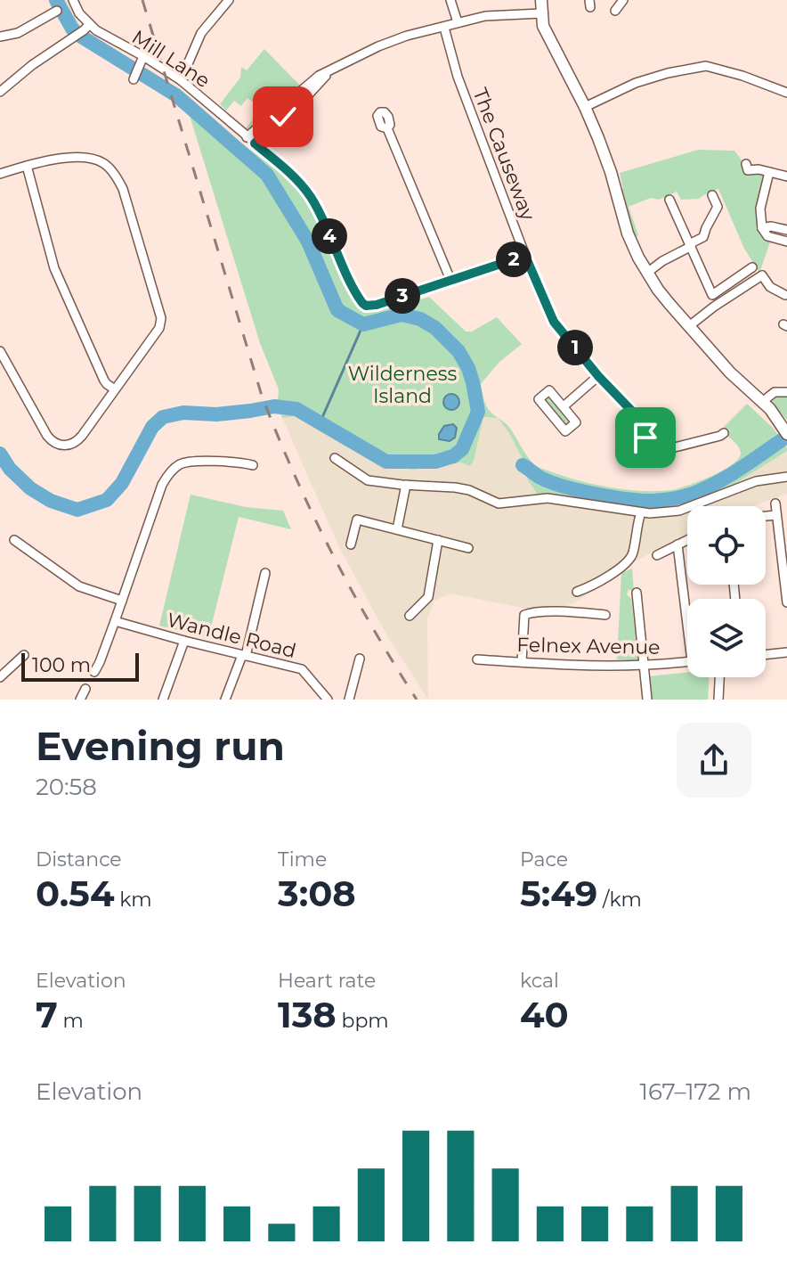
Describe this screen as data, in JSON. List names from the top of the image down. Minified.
{"streets":{"street":["Mill Lane","The Causeway","Wandle Road","Felnex Avenue"]},"parks":["Wilderness Island"],"scale_bar":"100 m","page":{"pins":["4","2","3","1"],"scale":"100 m","heading":["Evening run","20:58"],"stats":[["Distance","0.54 km"],["Time","3:08"],["Pace","5:49 /km"],["Elevation","7 m"],["Heart rate","138 bpm"],["kcal","40"]],"chart":["Elevation","167–172 m"]}}
